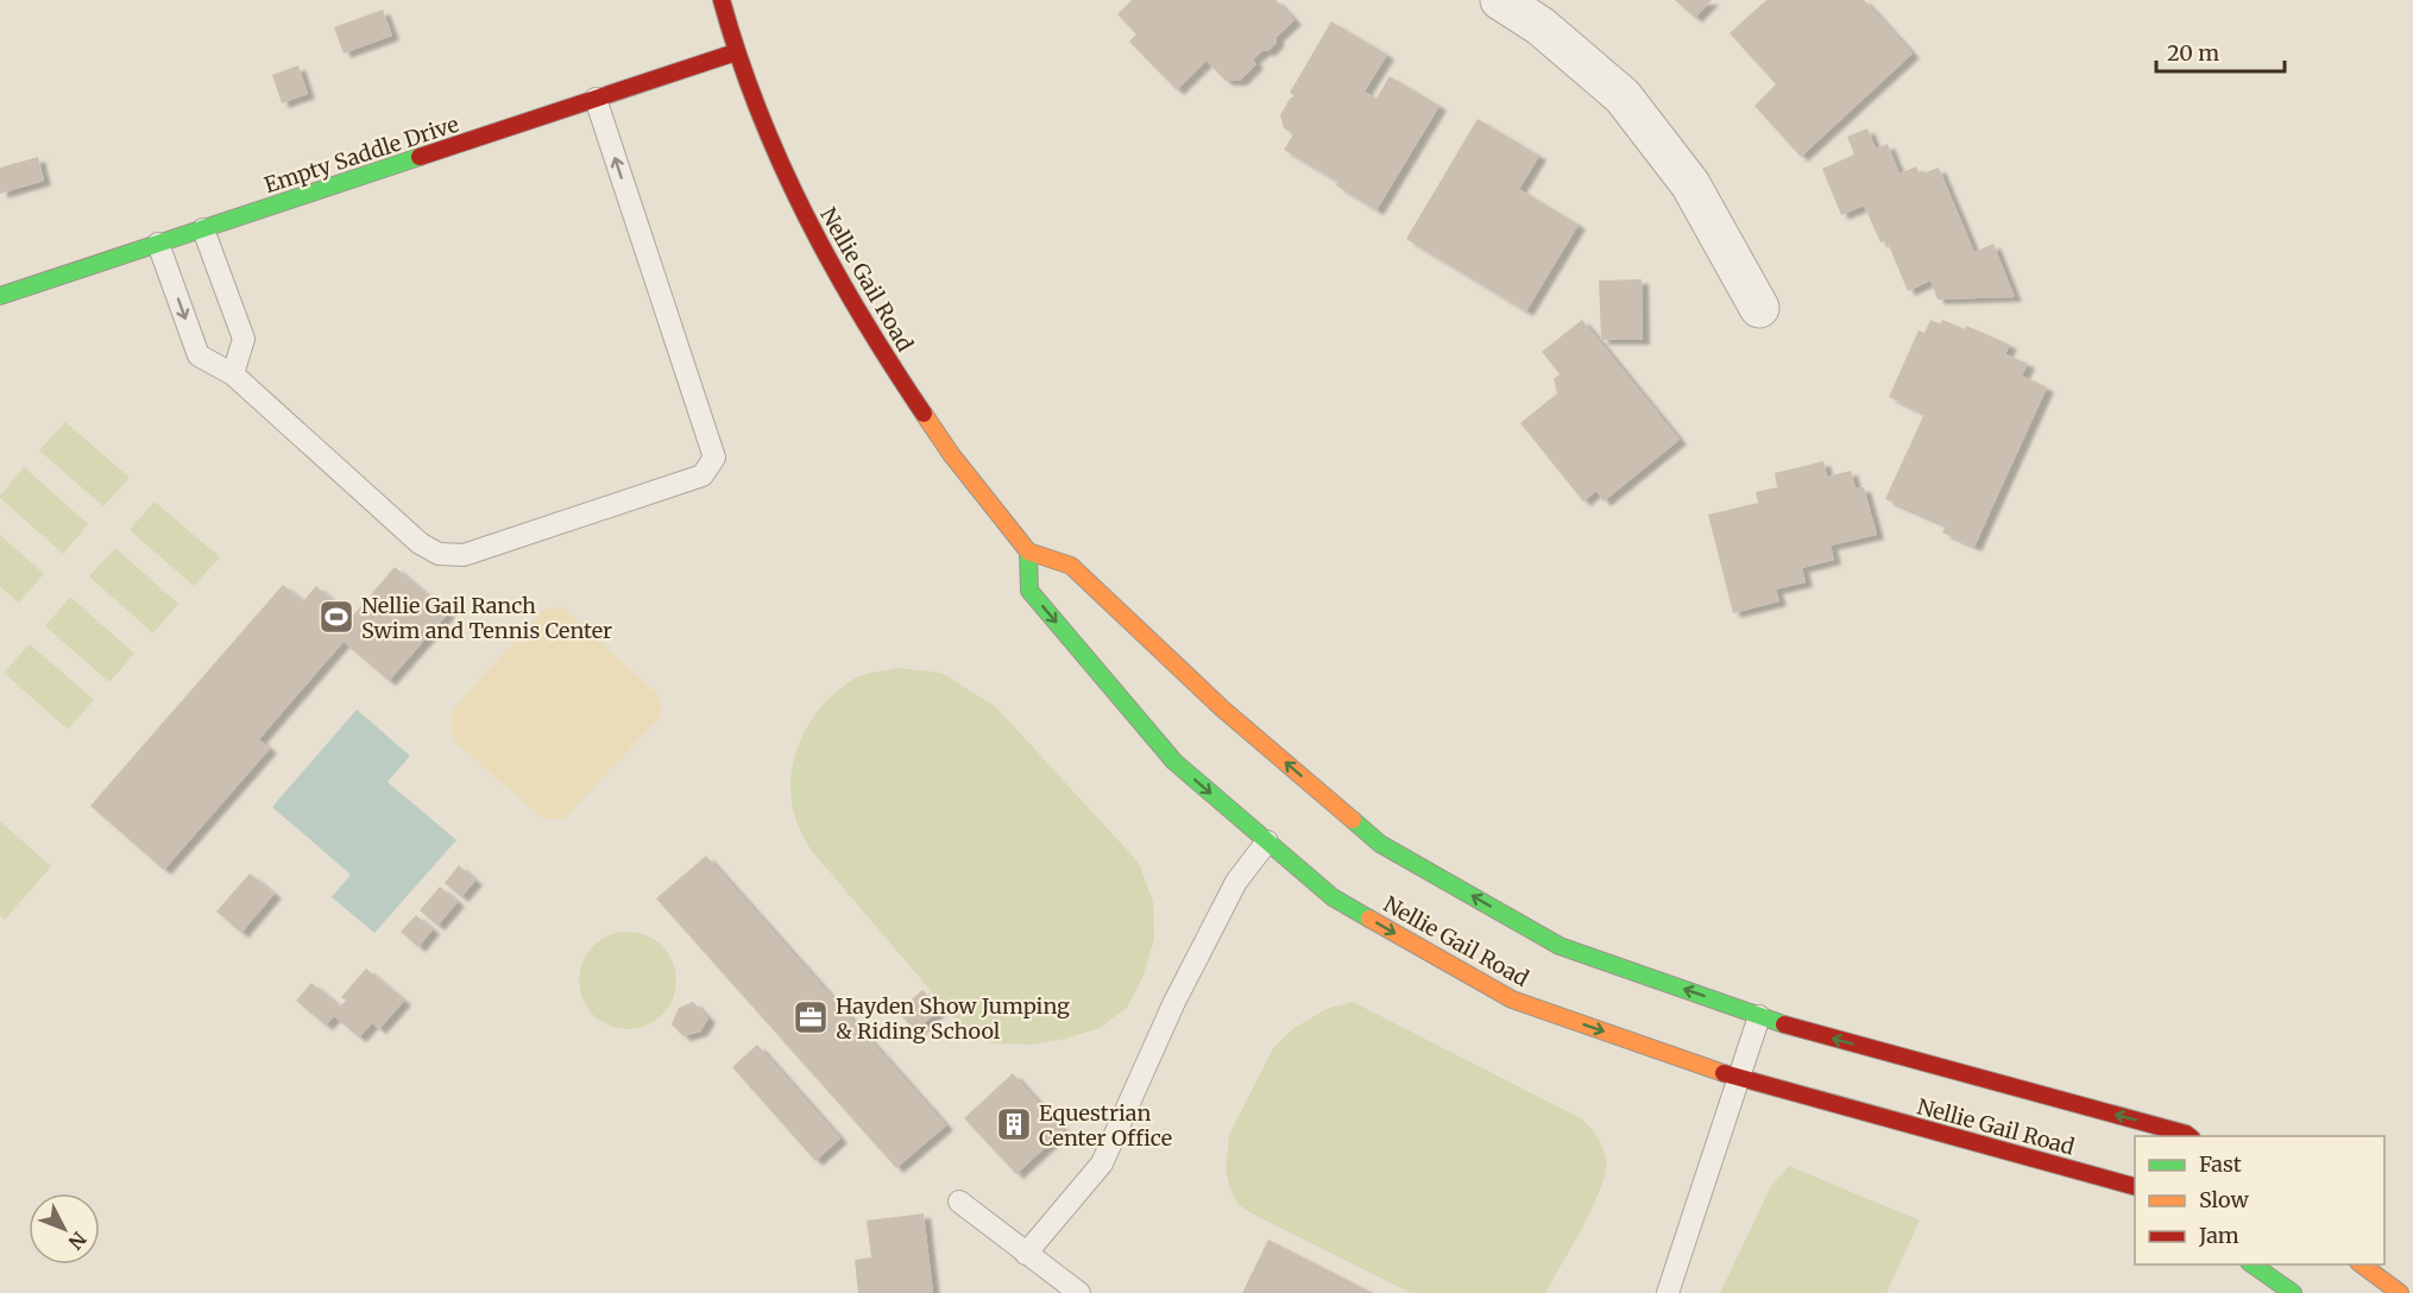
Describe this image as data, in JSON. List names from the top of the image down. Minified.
{"streets":{"street":["Empty Saddle Drive","Nellie Gail Road"]},"crossings":[["Empty Saddle Drive","Nellie Gail Road"]],"places":{"sports":["Nellie Gail Ranch Swim and Tennis Center"],"office":["Hayden Show Jumping & Riding School"],"building":["Equestrian Center Office"]},"legend":["Fast","Slow","Jam"],"scale_bar":"20 m","north":"bottom right"}
